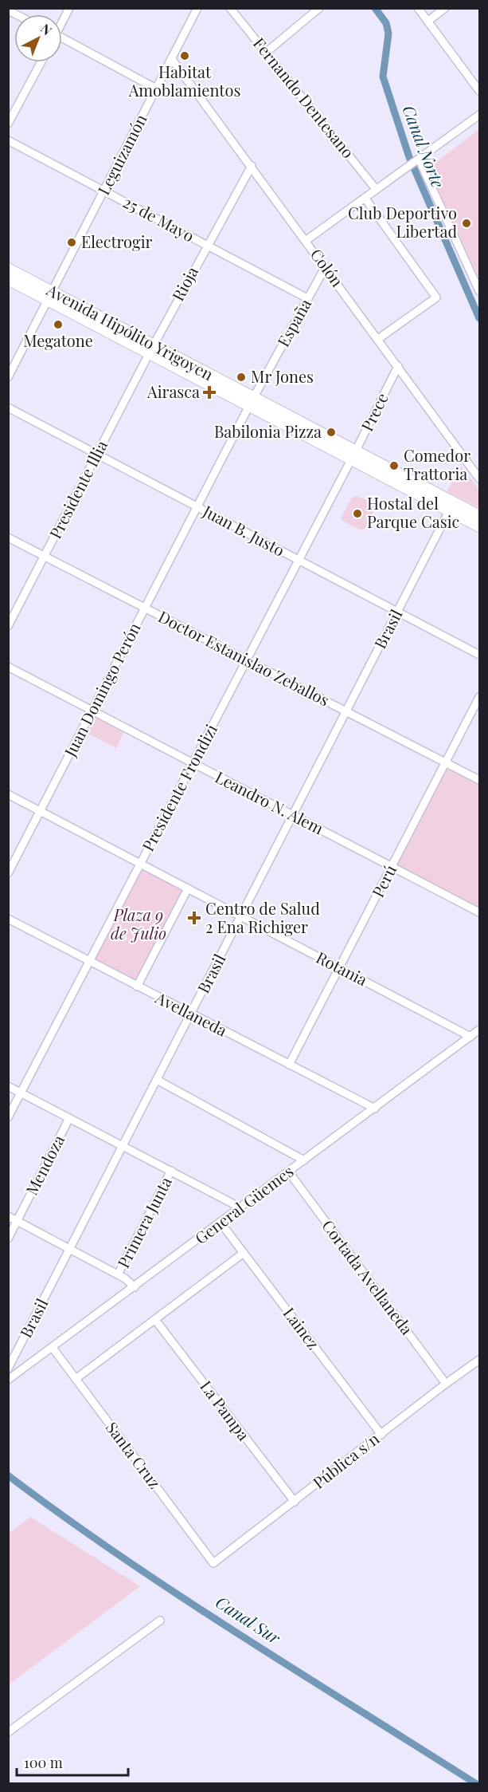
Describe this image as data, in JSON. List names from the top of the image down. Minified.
{"streets":{"street":["Fernando Dentesano","Leguizamón","25 de Mayo","Colón","Rioja","España","Avenida Hipólito Yrigoyen","Prece","Presidente Illia","Juan B. Justo","Brasil","Doctor Estanislao Zeballos","Juan Domingo Perón","Presidente Frondizi","Leandro N. Alem","Perú","Rotania","Avellaneda","Mendoza","General Güemes","Primera Junta","Cortada Avellaneda","Lainez","La Pampa","Santa Cruz","Pública s/n"]},"crossings":[["Leguizamón","25 de Mayo"],["Leguizamón","Colón"],["Leguizamón","Avenida Hipólito Yrigoyen"],["25 de Mayo","Rioja"],["25 de Mayo","España"],["Colón","Rioja"],["Colón","España"],["Colón","Prece"],["Rioja","Avenida Hipólito Yrigoyen"],["Rioja","Presidente Illia"],["España","Avenida Hipólito Yrigoyen"],["España","Juan Domingo Perón"],["Avenida Hipólito Yrigoyen","Prece"],["Avenida Hipólito Yrigoyen","Presidente Illia"],["Avenida Hipólito Yrigoyen","Brasil"],["Avenida Hipólito Yrigoyen","Juan Domingo Perón"],["Avenida Hipólito Yrigoyen","Presidente Frondizi"],["Prece","Presidente Frondizi"],["Presidente Illia","Juan B. Justo"],["Presidente Illia","Doctor Estanislao Zeballos"],["Juan B. Justo","Brasil"],["Juan B. Justo","Juan Domingo Perón"],["Juan B. Justo","Presidente Frondizi"],["Brasil","Doctor Estanislao Zeballos"],["Brasil","Leandro N. Alem"],["Brasil","Rotania"],["Brasil","Avellaneda"],["Doctor Estanislao Zeballos","Juan Domingo Perón"],["Doctor Estanislao Zeballos","Presidente Frondizi"],["Doctor Estanislao Zeballos","Perú"],["Juan Domingo Perón","Leandro N. Alem"],["Juan Domingo Perón","Rotania"],["Presidente Frondizi","Leandro N. Alem"],["Presidente Frondizi","Rotania"],["Presidente Frondizi","Avellaneda"],["Leandro N. Alem","Perú"],["Perú","Rotania"],["Perú","Avellaneda"],["Rotania","General Güemes"],["Avellaneda","General Güemes"],["General Güemes","Cortada Avellaneda"],["General Güemes","Lainez"],["General Güemes","Santa Cruz"],["Cortada Avellaneda","Pública s/n"],["Lainez","Pública s/n"],["La Pampa","Pública s/n"],["Santa Cruz","Pública s/n"]],"water":["Canal Norte","Canal Sur"],"parks":["Plaza 9 de Julio"],"places":{"other":["Habitat Amoblamientos","Club Deportivo Libertad","Electrogir","Megatone","Mr Jones","Babilonia Pizza","Comedor Trattoria","Hostal del Parque Casic"],"health":["Airasca","Centro de Salud 2 Ena Richiger"]},"scale_bar":"100 m","north":"top right"}
